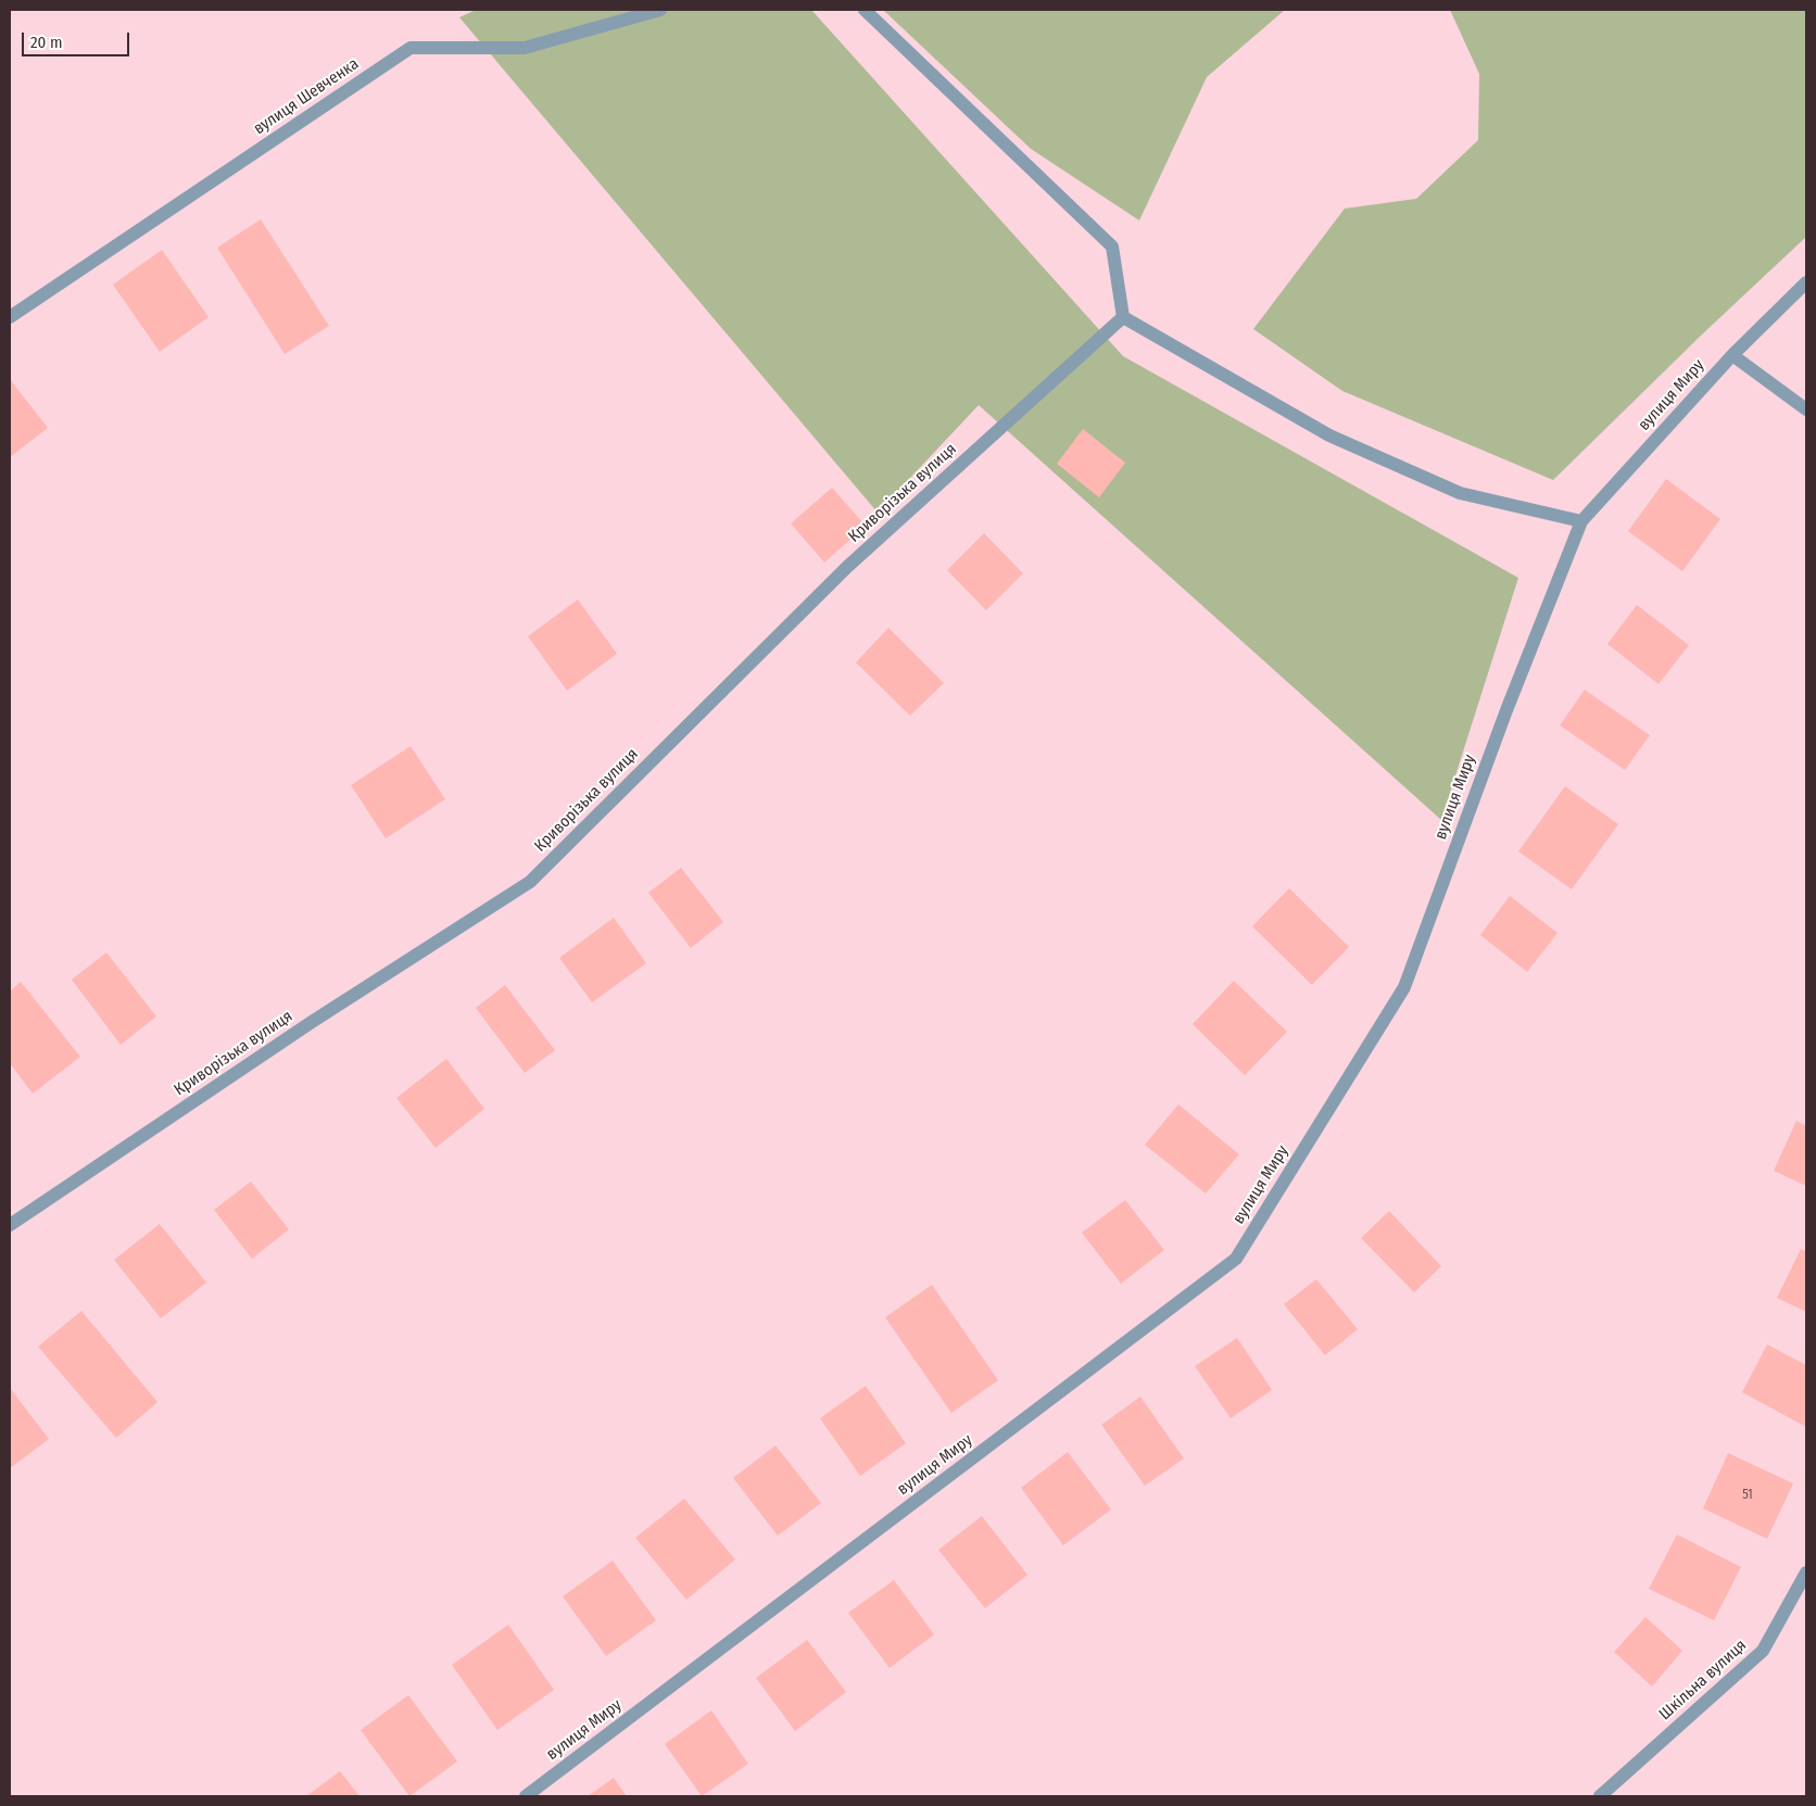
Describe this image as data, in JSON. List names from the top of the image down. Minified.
{"streets":{"street":["вулиця Шевченка","вулиця Миру","Криворізька вулиця","Шкільна вулиця"]},"house_numbers":["51"],"scale_bar":"20 m"}
